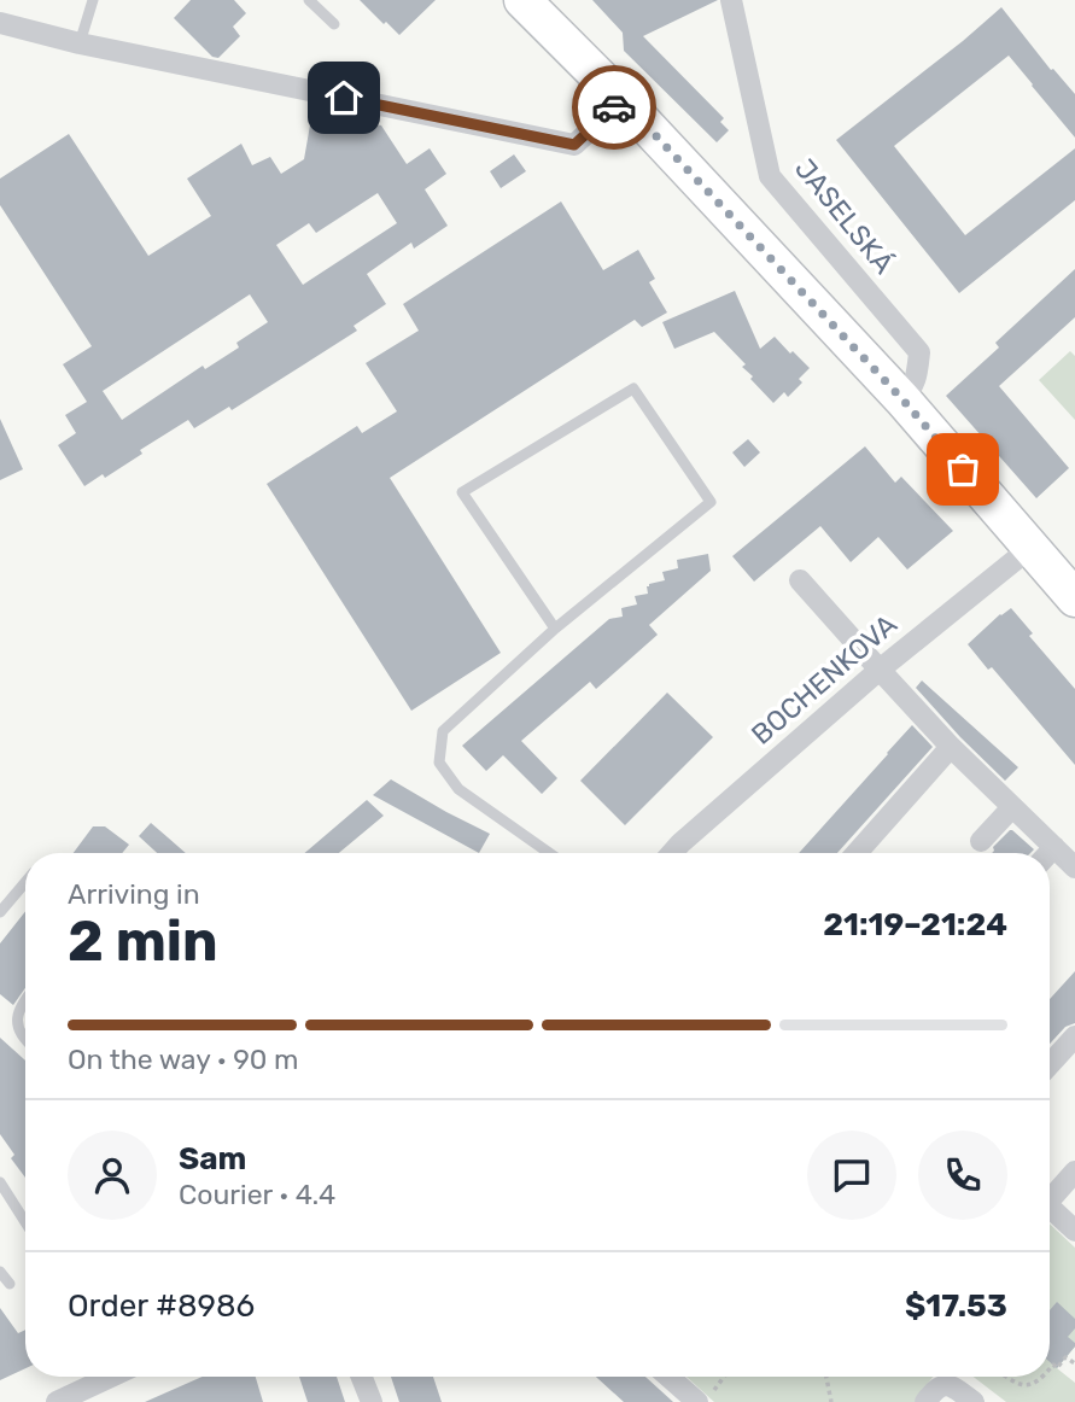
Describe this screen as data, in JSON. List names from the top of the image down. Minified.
{"streets":{"street":["JASELSKÁ","BOCHENKOVA"]},"page":{"heading":["2 min","Arriving in","21:19–21:24"],"panel":["Sam","Courier · 4.4","Order #8986","$17.53"],"bar":"On the way · 90 m"}}
